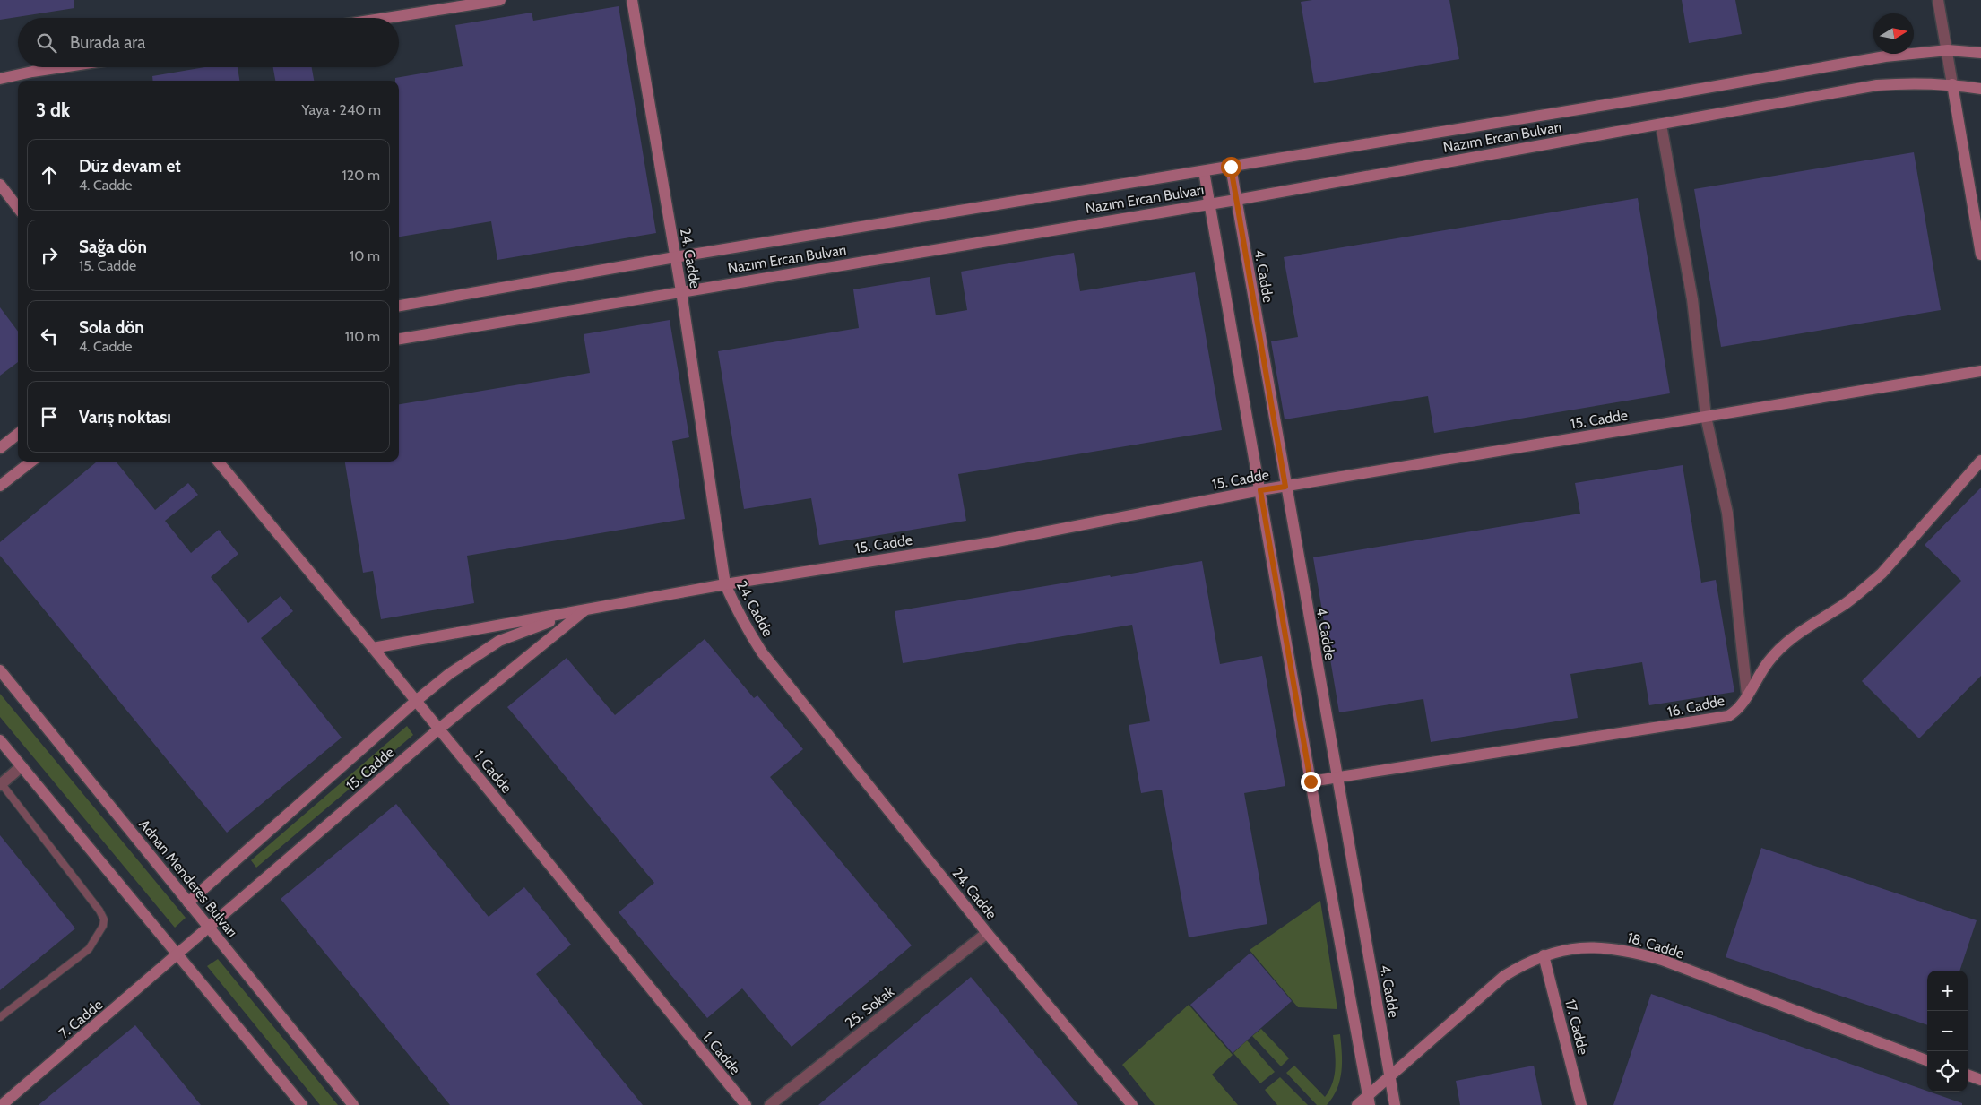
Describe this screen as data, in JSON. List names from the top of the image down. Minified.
{"streets":{"street":["Nazım Ercan Bulvarı","24. Cadde","4. Cadde","15. Cadde","16. Cadde","1. Cadde","Adnan Menderes Bulvarı","18. Cadde","25. Sokak","7. Cadde","17. Cadde"]},"crossings":[["Nazım Ercan Bulvarı","24. Cadde"],["Nazım Ercan Bulvarı","4. Cadde"],["24. Cadde","15. Cadde"],["24. Cadde","25. Sokak"],["4. Cadde","15. Cadde"],["4. Cadde","16. Cadde"],["4. Cadde","18. Cadde"],["15. Cadde","1. Cadde"],["15. Cadde","Adnan Menderes Bulvarı"],["15. Cadde","7. Cadde"],["18. Cadde","17. Cadde"]],"north":"right","page":{"search":"Burada ara","heading":["3 dk","Yaya · 240 m"],"list":[["Düz devam et","4. Cadde","120 m"],["Sağa dön","15. Cadde","10 m"],["Sola dön","4. Cadde","110 m"],"Varış noktası"],"map_buttons":["+","−"]}}
